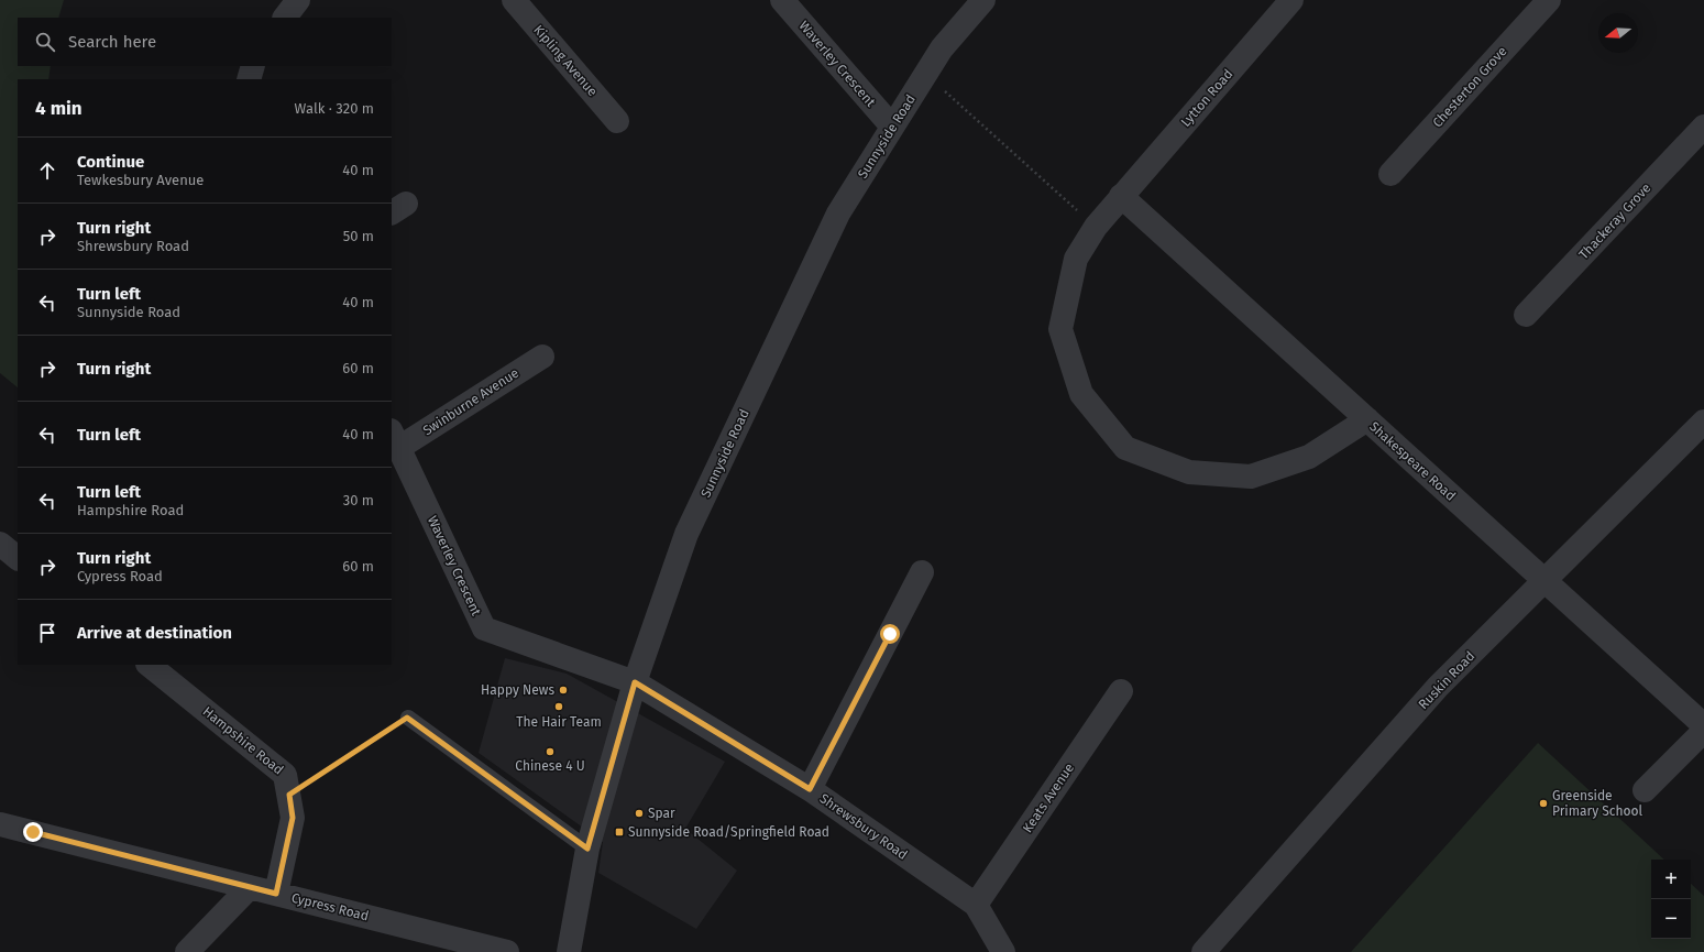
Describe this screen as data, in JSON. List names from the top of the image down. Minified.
{"streets":{"street":["Kipling Avenue","Waverley Crescent","Chesterton Grove","Lytton Road","Sunnyside Road","Thackeray Grove","Swinburne Avenue","Shakespeare Road","Ruskin Road","Hampshire Road","Keats Avenue","Shrewsbury Road","Cypress Road"]},"crossings":[["Waverley Crescent","Sunnyside Road"],["Waverley Crescent","Swinburne Avenue"],["Waverley Crescent","Shrewsbury Road"],["Lytton Road","Shakespeare Road"],["Sunnyside Road","Shrewsbury Road"],["Shakespeare Road","Ruskin Road"],["Hampshire Road","Cypress Road"],["Keats Avenue","Shrewsbury Road"]],"places":{"other":["Happy News","The Hair Team","Chinese 4 U","Greenside Primary School","Spar"],"transit":["Sunnyside Road/Springfield Road"]},"north":"left","page":{"search":"Search here","heading":["4 min","Walk · 320 m"],"list":[["Continue","Tewkesbury Avenue","40 m"],["Turn right","Shrewsbury Road","50 m"],["Turn left","Sunnyside Road","40 m"],["Turn right","60 m"],["Turn left","40 m"],["Turn left","Hampshire Road","30 m"],["Turn right","Cypress Road","60 m"],"Arrive at destination"],"map_buttons":["+","−"]}}
